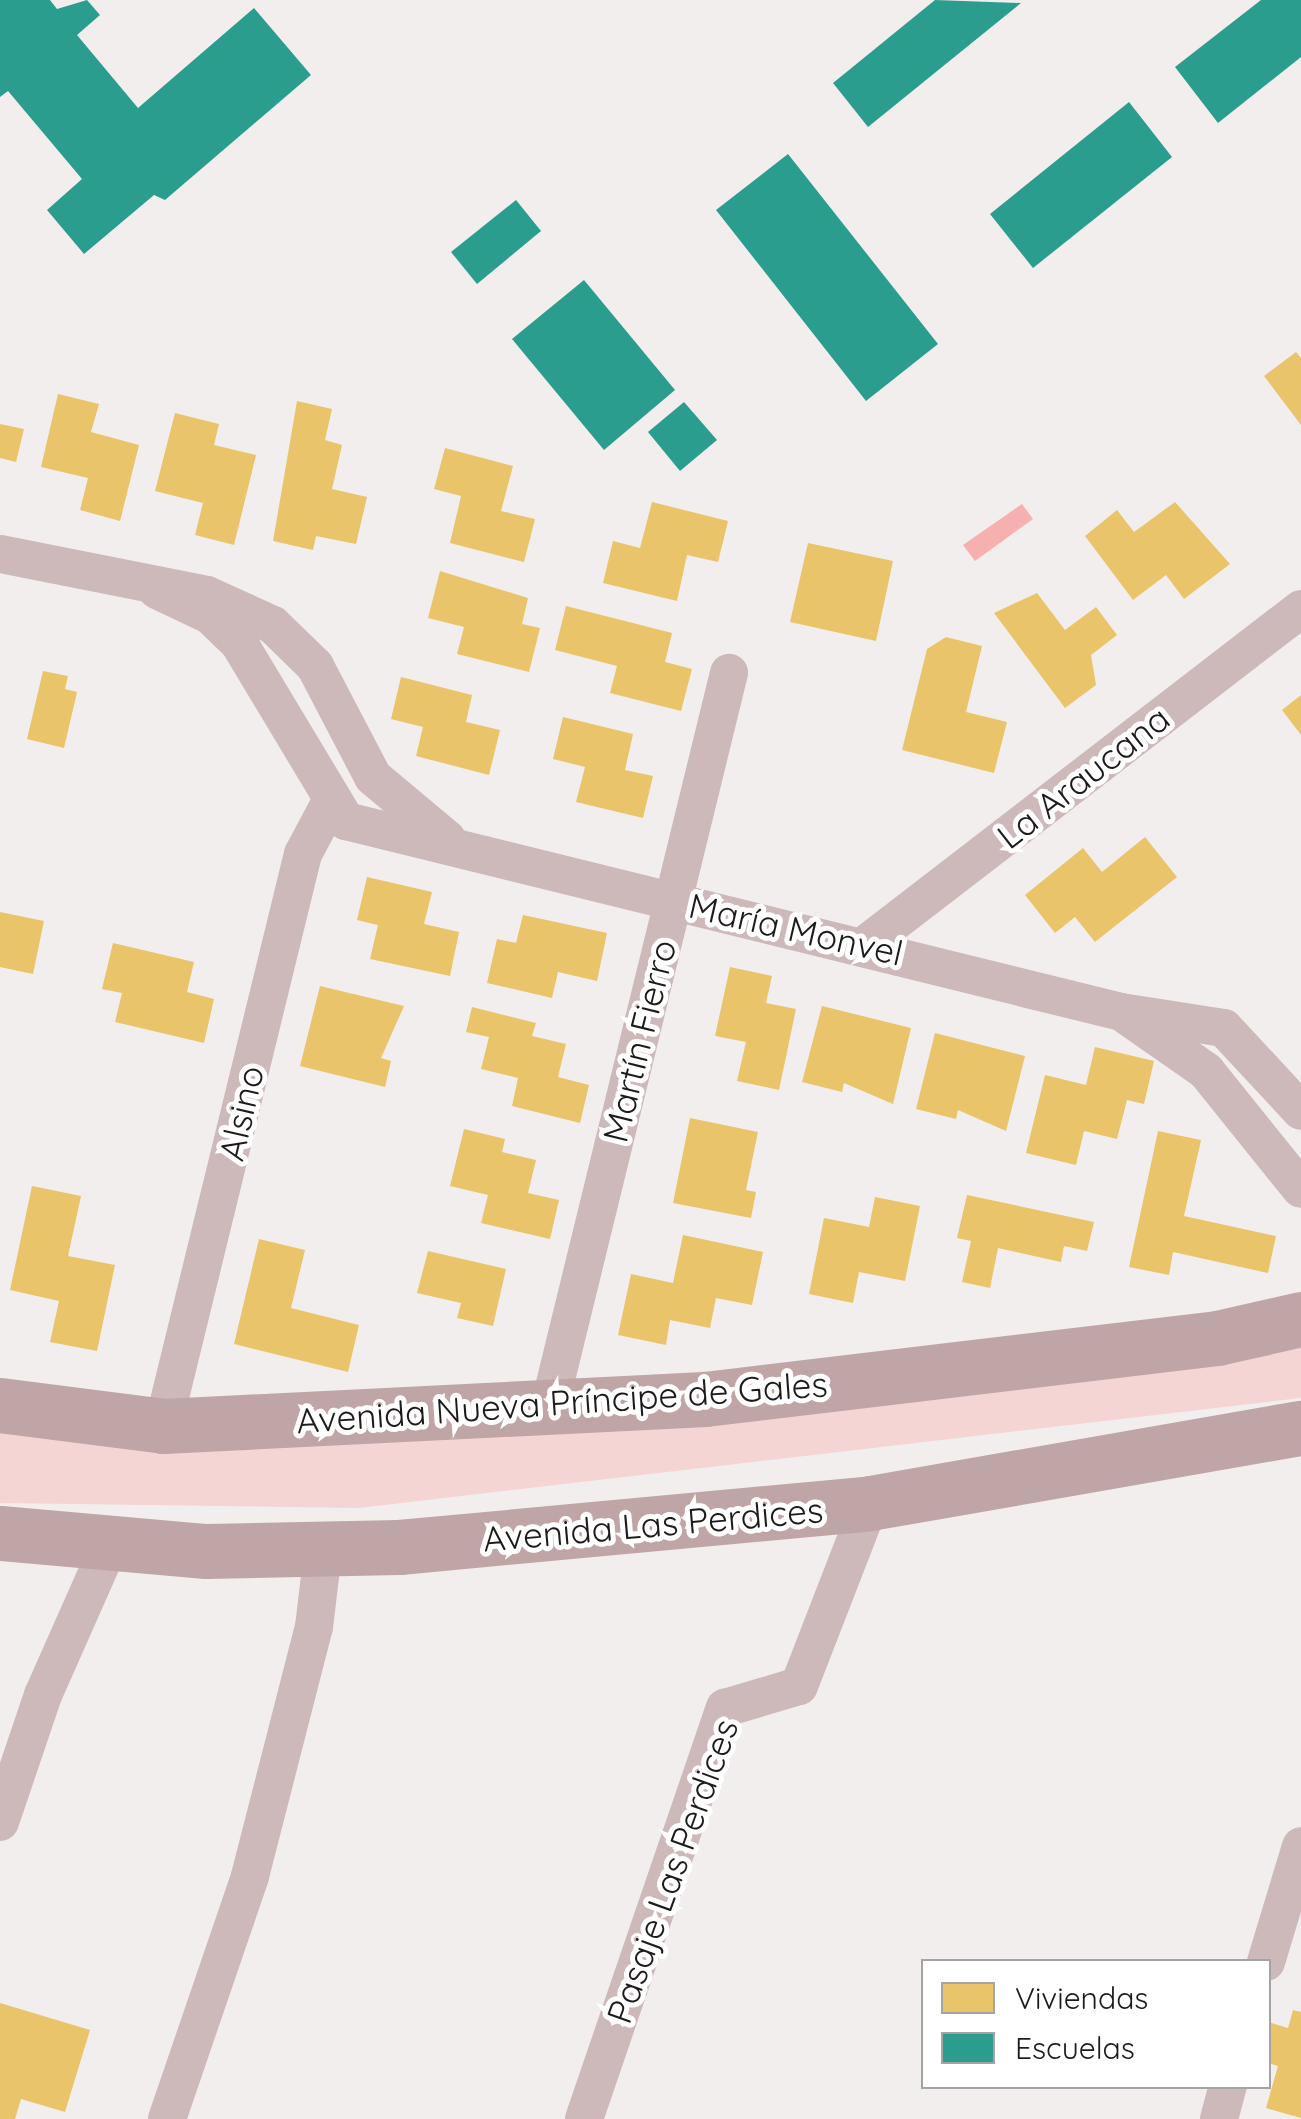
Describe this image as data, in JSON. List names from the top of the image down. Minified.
{"streets":{"main road":["Avenida Nueva Príncipe de Gales","Avenida Las Perdices"],"street":["La Araucana","María Monvel","Martín Fierro","Alsino","Pasaje Las Perdices"]},"crossings":[["La Araucana","María Monvel"],["María Monvel","Martín Fierro"],["María Monvel","Alsino"],["Martín Fierro","Avenida Nueva Príncipe de Gales"],["Alsino","Avenida Nueva Príncipe de Gales"],["Avenida Las Perdices","Pasaje Las Perdices"]],"legend":["Viviendas","Escuelas"]}
